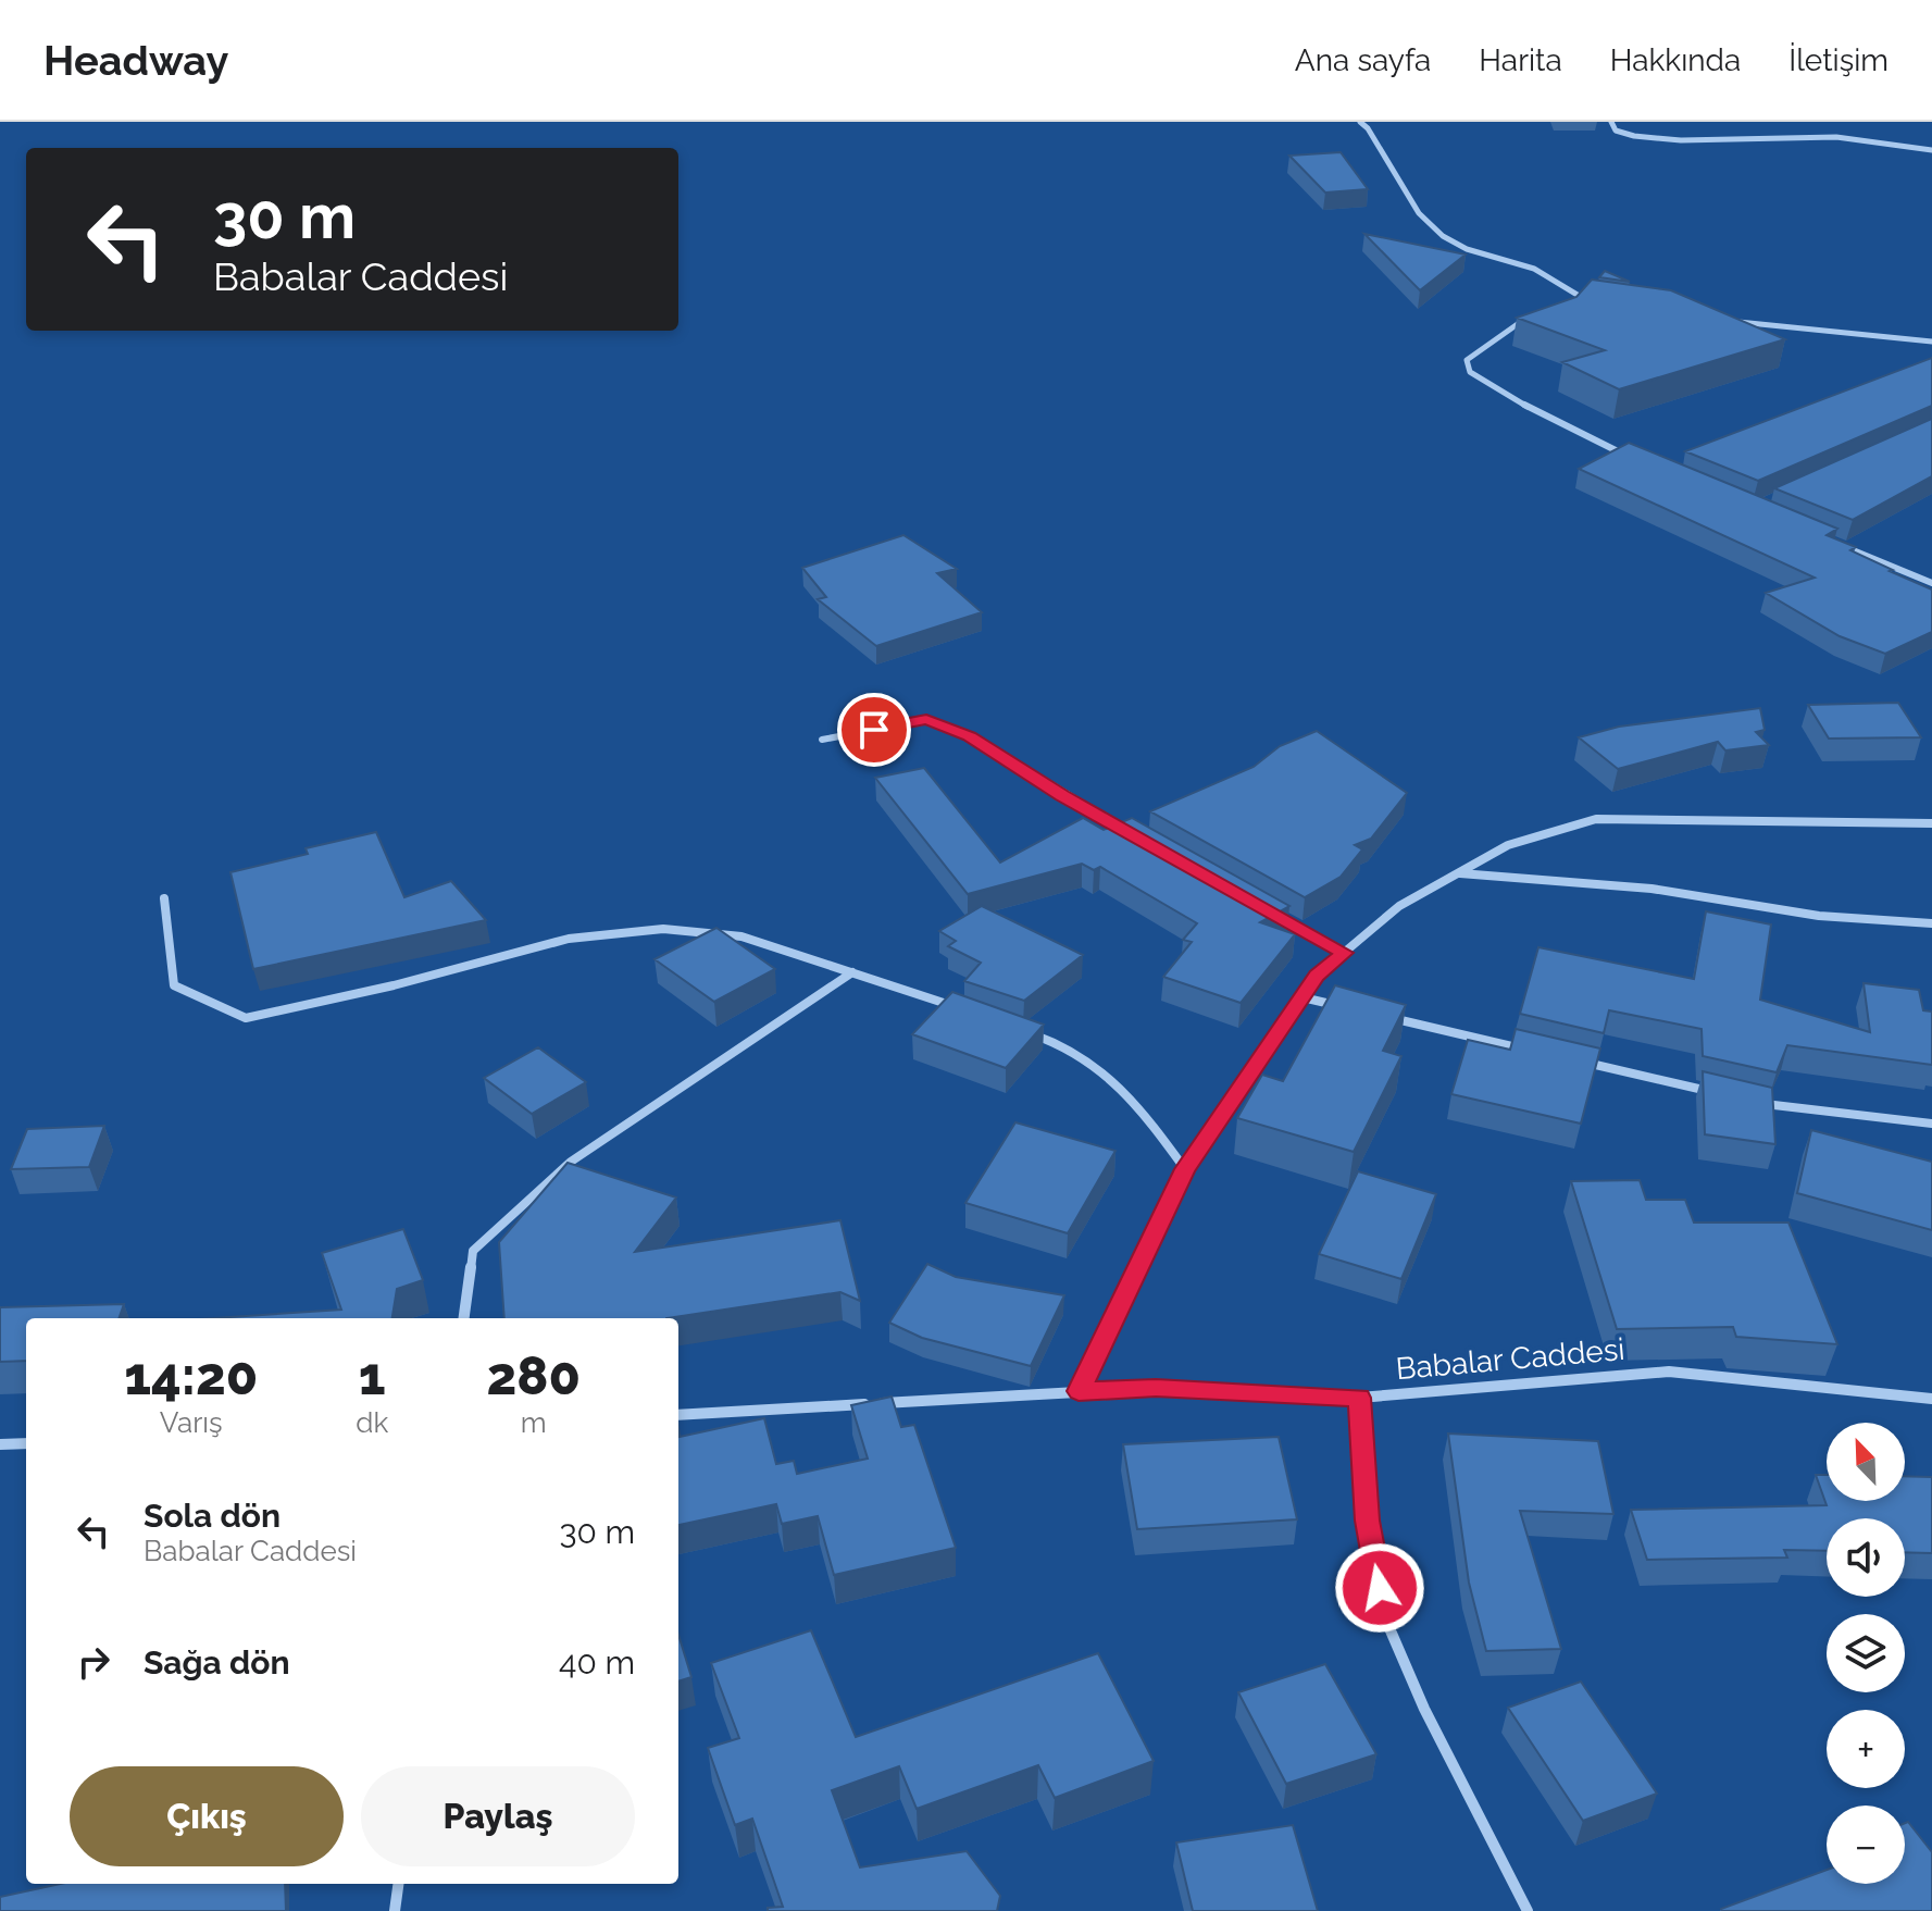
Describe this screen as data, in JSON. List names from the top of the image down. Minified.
{"streets":{"street":["Babalar Caddesi"]},"north":"top left","page":{"header":"Headway","nav":["Ana sayfa","Harita","Hakkında","İletişim"],"turn":["30 m","Babalar Caddesi"],"eta":["14:20","Varış","1","dk","280","m"],"map_buttons":["+","−"],"list":[{"name":"Sola dön","note":"Babalar Caddesi","value":"30 m"},{"name":"Sağa dön","value":"40 m"}],"buttons":["Çıkış","Paylaş"]}}
